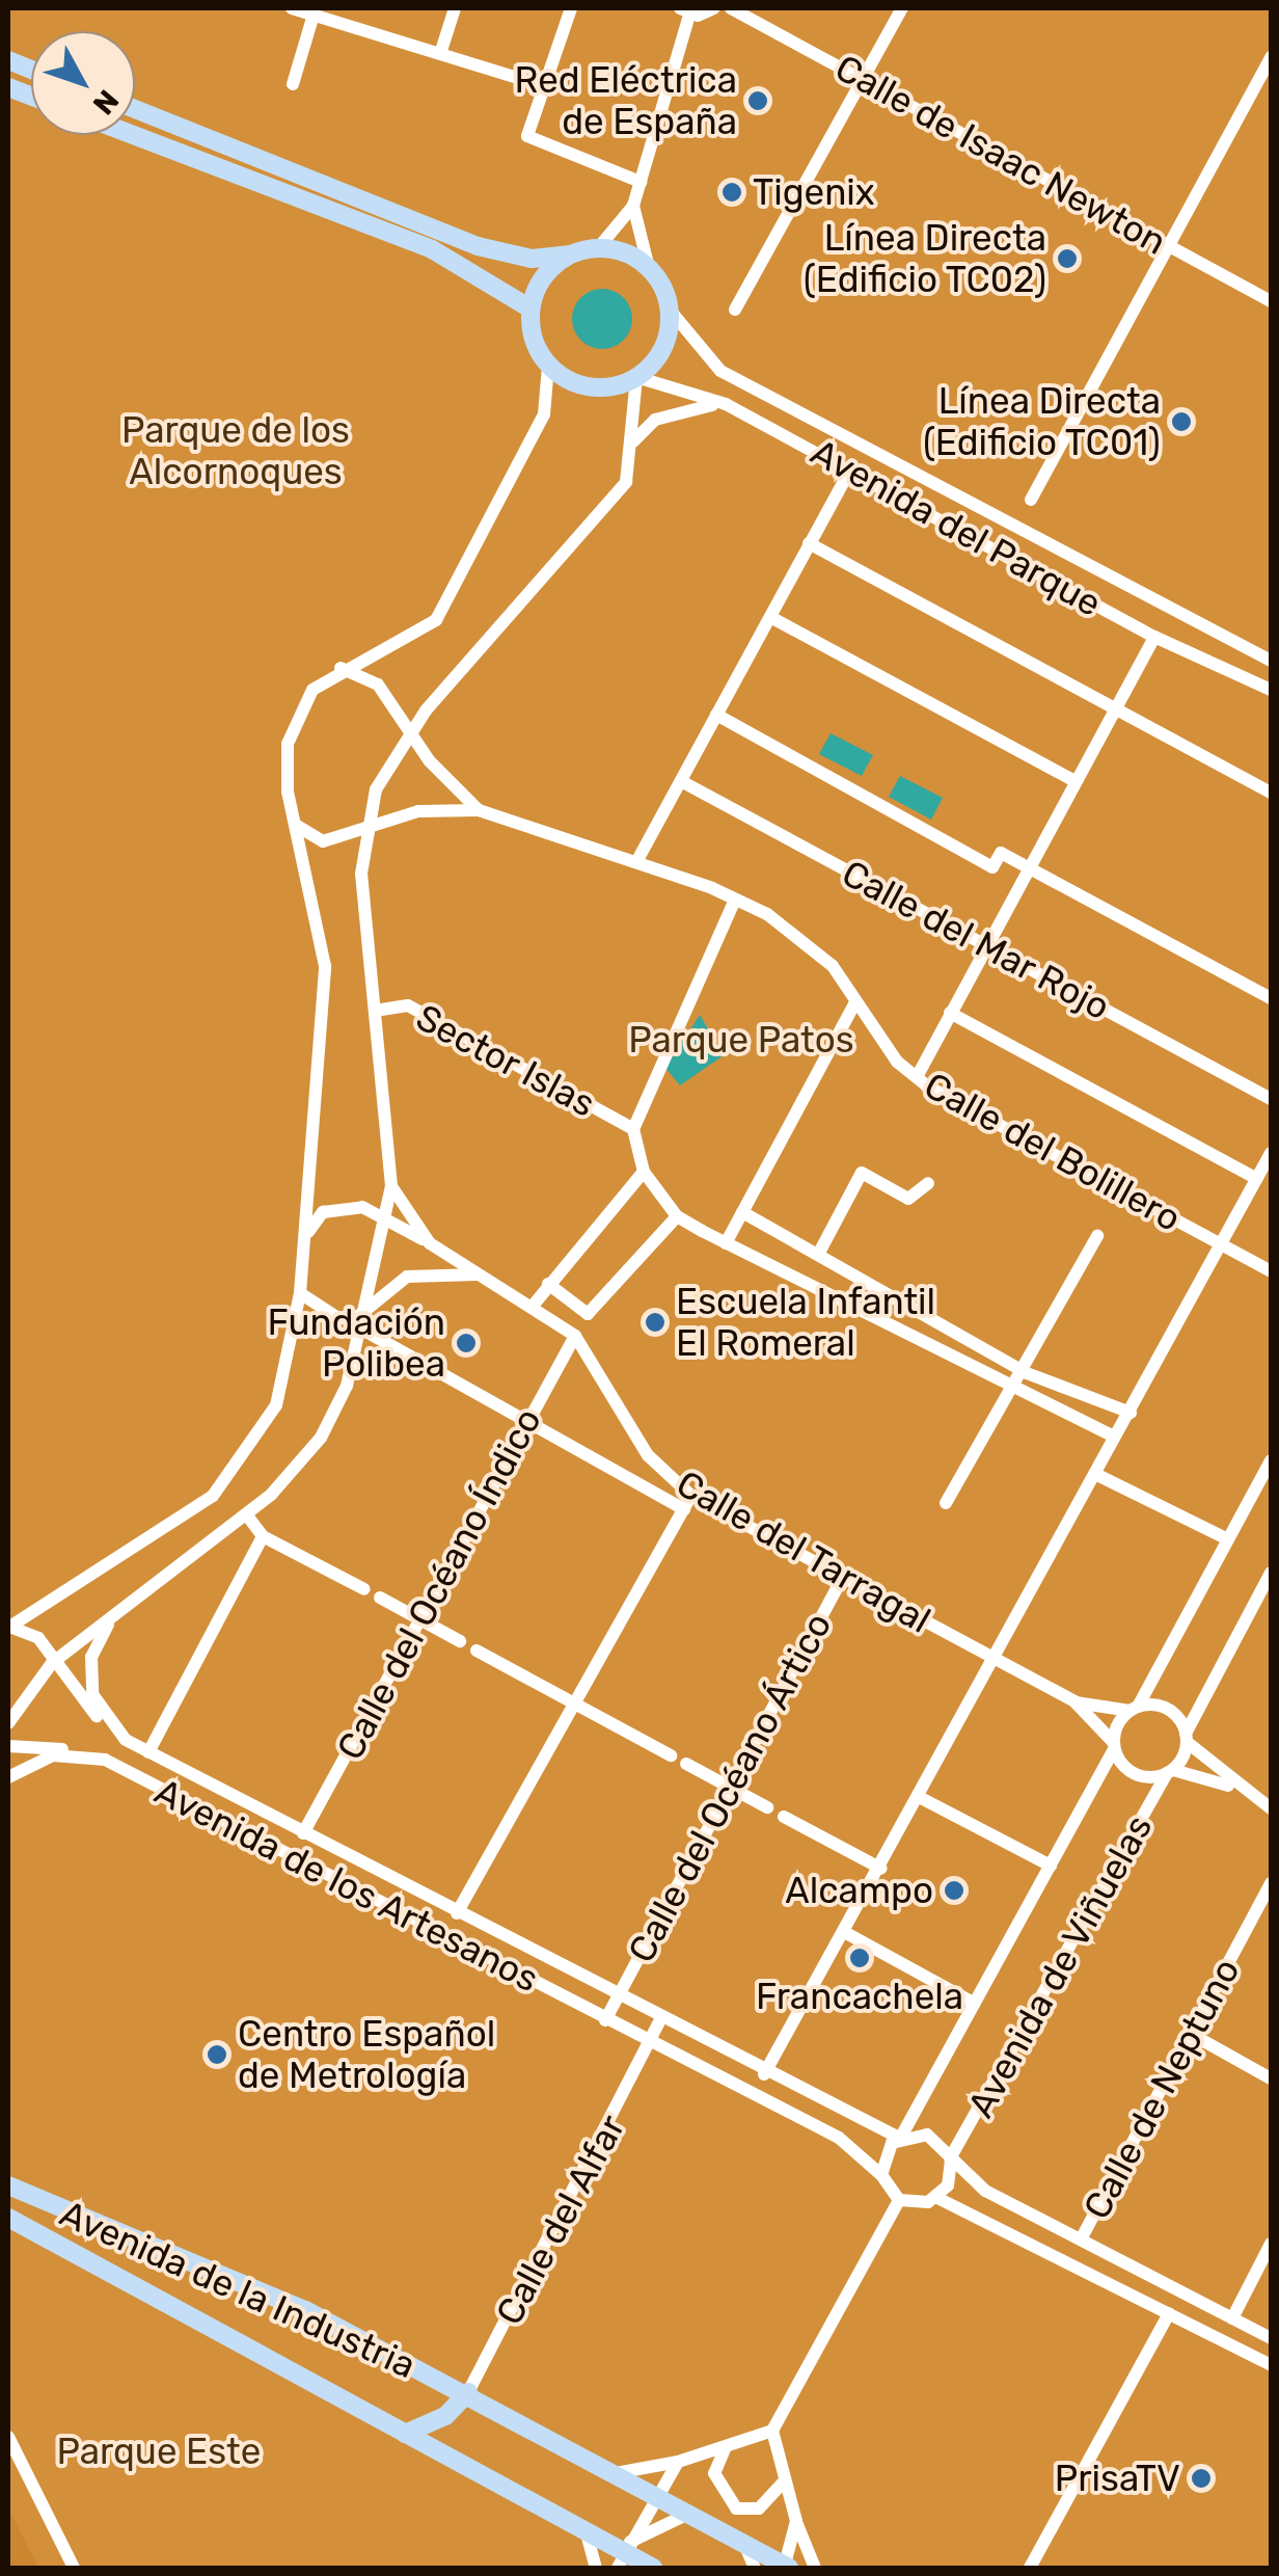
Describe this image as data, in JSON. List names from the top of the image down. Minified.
{"streets":{"street":["Calle de Isaac Newton","Avenida del Parque","Calle del Mar Rojo","Sector Islas","Calle del Bolillero","Calle del Tarragal","Calle del Océano Índico","Calle del Océano Ártico","Avenida de los Artesanos","Avenida de Viñuelas","Calle de Neptuno","Calle del Alfar","Avenida de la Industria"]},"crossings":[["Sector Islas","Calle del Bolillero"],["Calle del Tarragal","Calle del Océano Índico"],["Calle del Tarragal","Calle del Océano Ártico"],["Calle del Tarragal","Avenida de Viñuelas"],["Calle del Océano Índico","Avenida de los Artesanos"],["Calle del Océano Ártico","Avenida de los Artesanos"],["Avenida de los Artesanos","Avenida de Viñuelas"],["Avenida de los Artesanos","Calle del Alfar"],["Calle del Alfar","Avenida de la Industria"]],"parks":["Parque de los Alcornoques","Parque Patos","Parque Este"],"places":["Red Eléctrica de España","Tigenix","Línea Directa (Edificio TC02)","Línea Directa (Edificio TC01)","Escuela Infantil El Romeral","Fundación Polibea","Alcampo","Francachela","Centro Español de Metrología","PrisaTV"],"north":"bottom right"}
